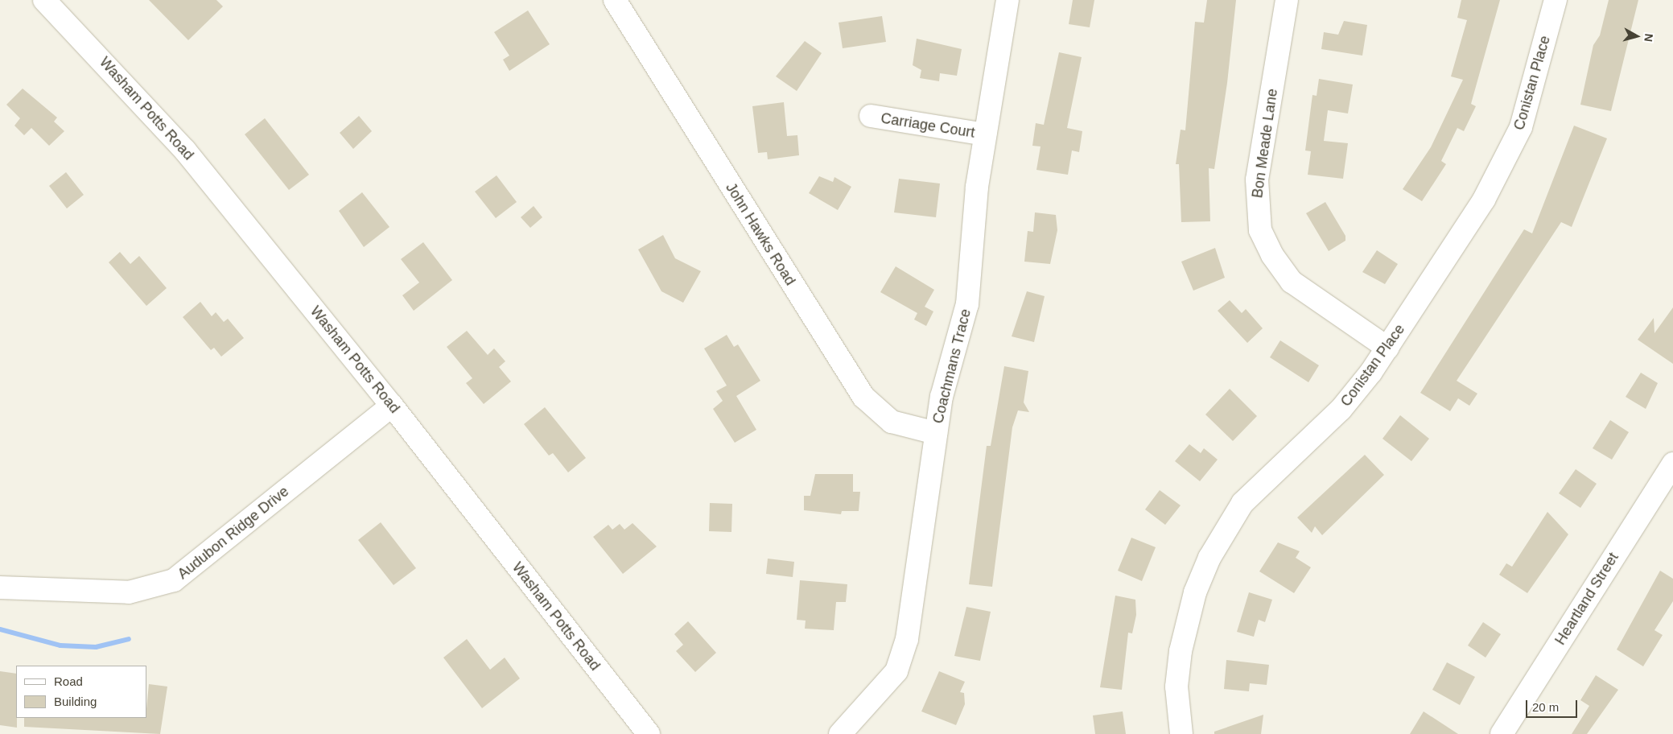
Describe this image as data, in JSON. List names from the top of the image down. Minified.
{"streets":{"street":["Conistan Place","Washam Potts Road","Carriage Court","Bon Meade Lane","John Hawks Road","Coachmans Trace","Audubon Ridge Drive","Heartland Street"]},"crossings":[["Conistan Place","Bon Meade Lane"],["Washam Potts Road","Audubon Ridge Drive"],["Carriage Court","Coachmans Trace"],["John Hawks Road","Coachmans Trace"]],"legend":["Road","Building"],"scale_bar":"20 m","north":"right"}
